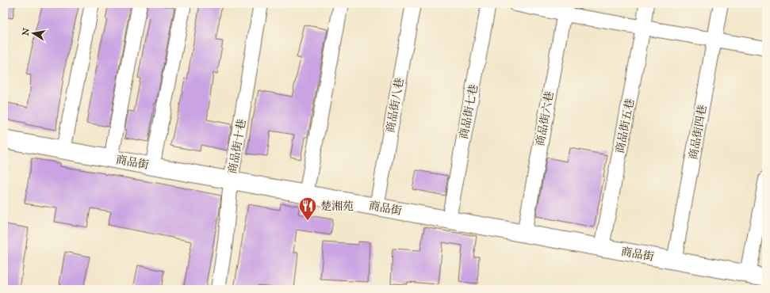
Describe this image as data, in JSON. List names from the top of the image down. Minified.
{"streets":{"street":["商品街八巷","商品街七巷","商品街六巷","商品街五巷","商品街四巷","商品街十巷","商品街"]},"crossings":[["商品街八巷","商品街"],["商品街七巷","商品街"],["商品街六巷","商品街"],["商品街五巷","商品街"],["商品街四巷","商品街"],["商品街十巷","商品街"]],"places":{"restaurant":["楚湘苑"]},"north":"left"}
